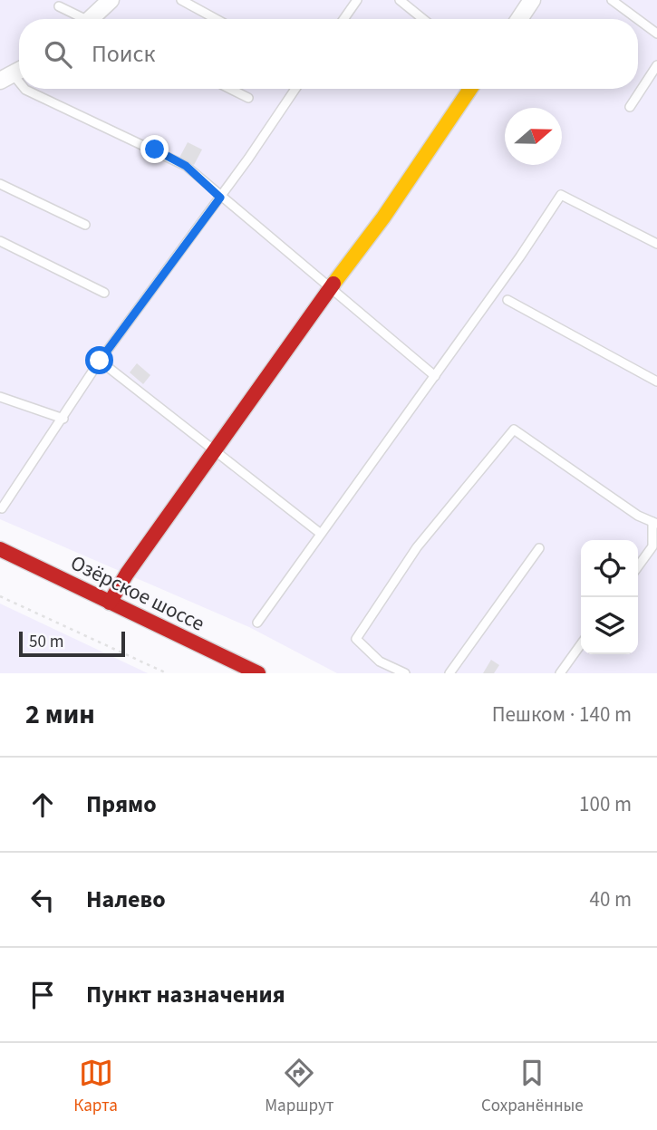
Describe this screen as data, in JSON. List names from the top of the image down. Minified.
{"streets":{"street":["Озёрское шоссе"]},"scale_bar":"50 m","north":"right","page":{"search":"Поиск","scale":"50 m","heading":["2 мин","Пешком · 140 m"],"list":[["Прямо","100 m"],["Налево","40 m"],"Пункт назначения"],"nav":["Карта","Маршрут","Сохранённые"]}}
